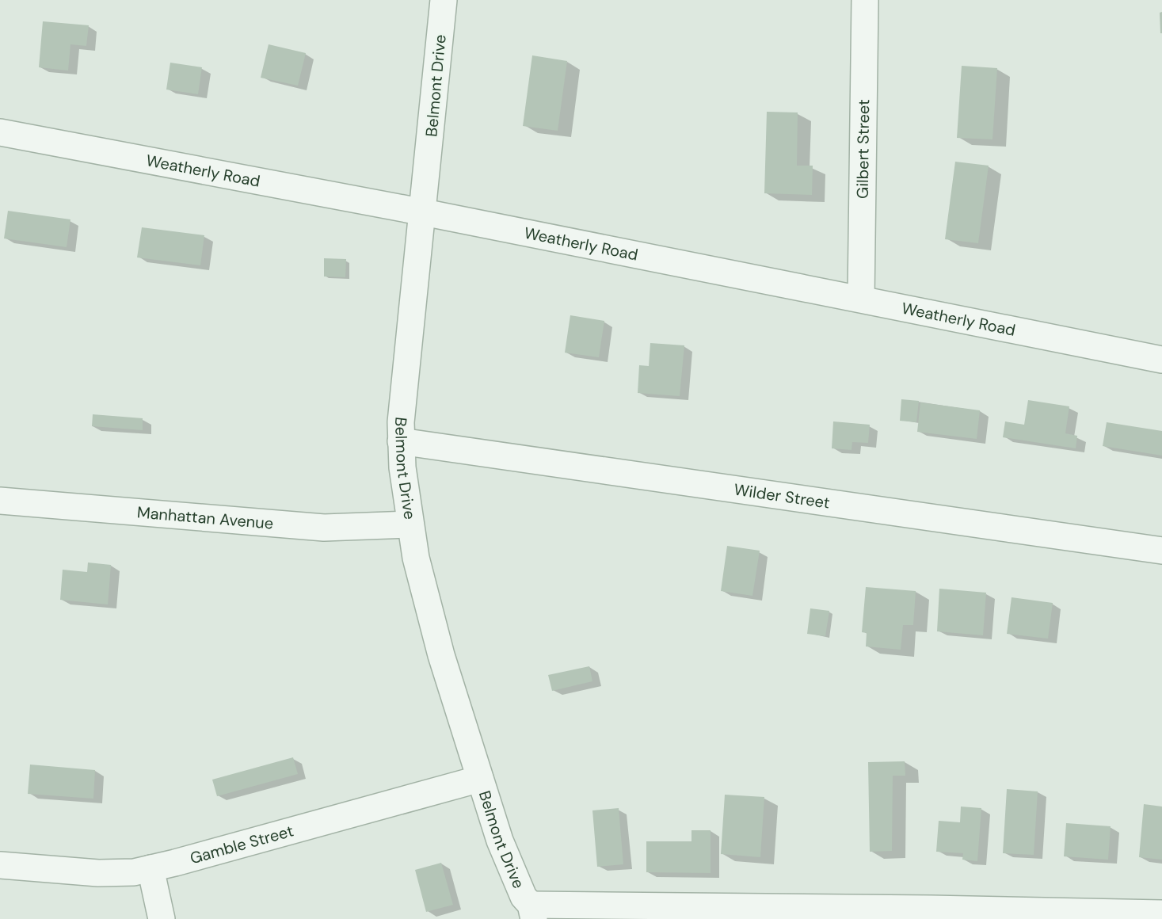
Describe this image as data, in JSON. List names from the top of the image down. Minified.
{"streets":{"street":["Belmont Drive","Gilbert Street","Weatherly Road","Wilder Street","Manhattan Avenue","Gamble Street"]},"crossings":[["Belmont Drive","Weatherly Road"],["Belmont Drive","Wilder Street"],["Belmont Drive","Manhattan Avenue"],["Belmont Drive","Gamble Street"],["Gilbert Street","Weatherly Road"]]}
